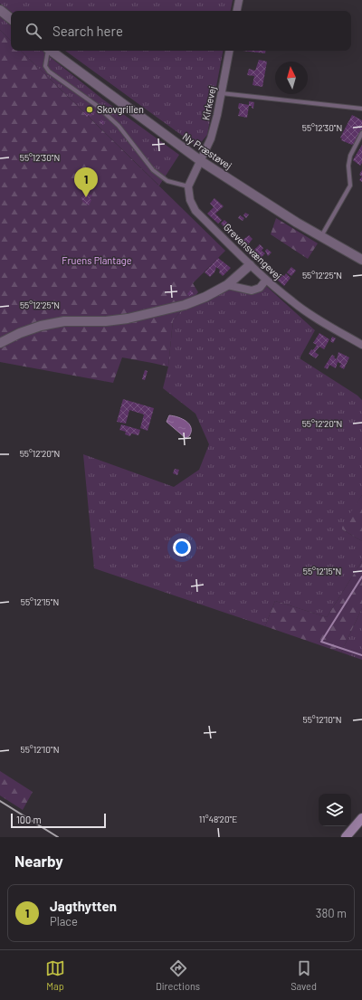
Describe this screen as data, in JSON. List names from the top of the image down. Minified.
{"streets":{"street":["Kirkevej","Ny Præstøvej","Grevensvængevej"]},"crossings":[["Kirkevej","Ny Præstøvej"],["Ny Præstøvej","Grevensvængevej"]],"parks":["Fruens Plantage"],"places":["Skovgrillen"],"scale_bar":"100 m","north":"top","page":{"search":"Search here","pins":"1","scale":"100 m","heading":"Nearby","list":[{"mark":"1","name":"Jagthytten","note":"Place","value":"380 m"}],"nav":["Map","Directions","Saved"]},"coordinates":["55°12'30\"N","55°12'25\"N","55°12'20\"N","55°12'15\"N","55°12'10\"N","11°48'20\"E"]}
